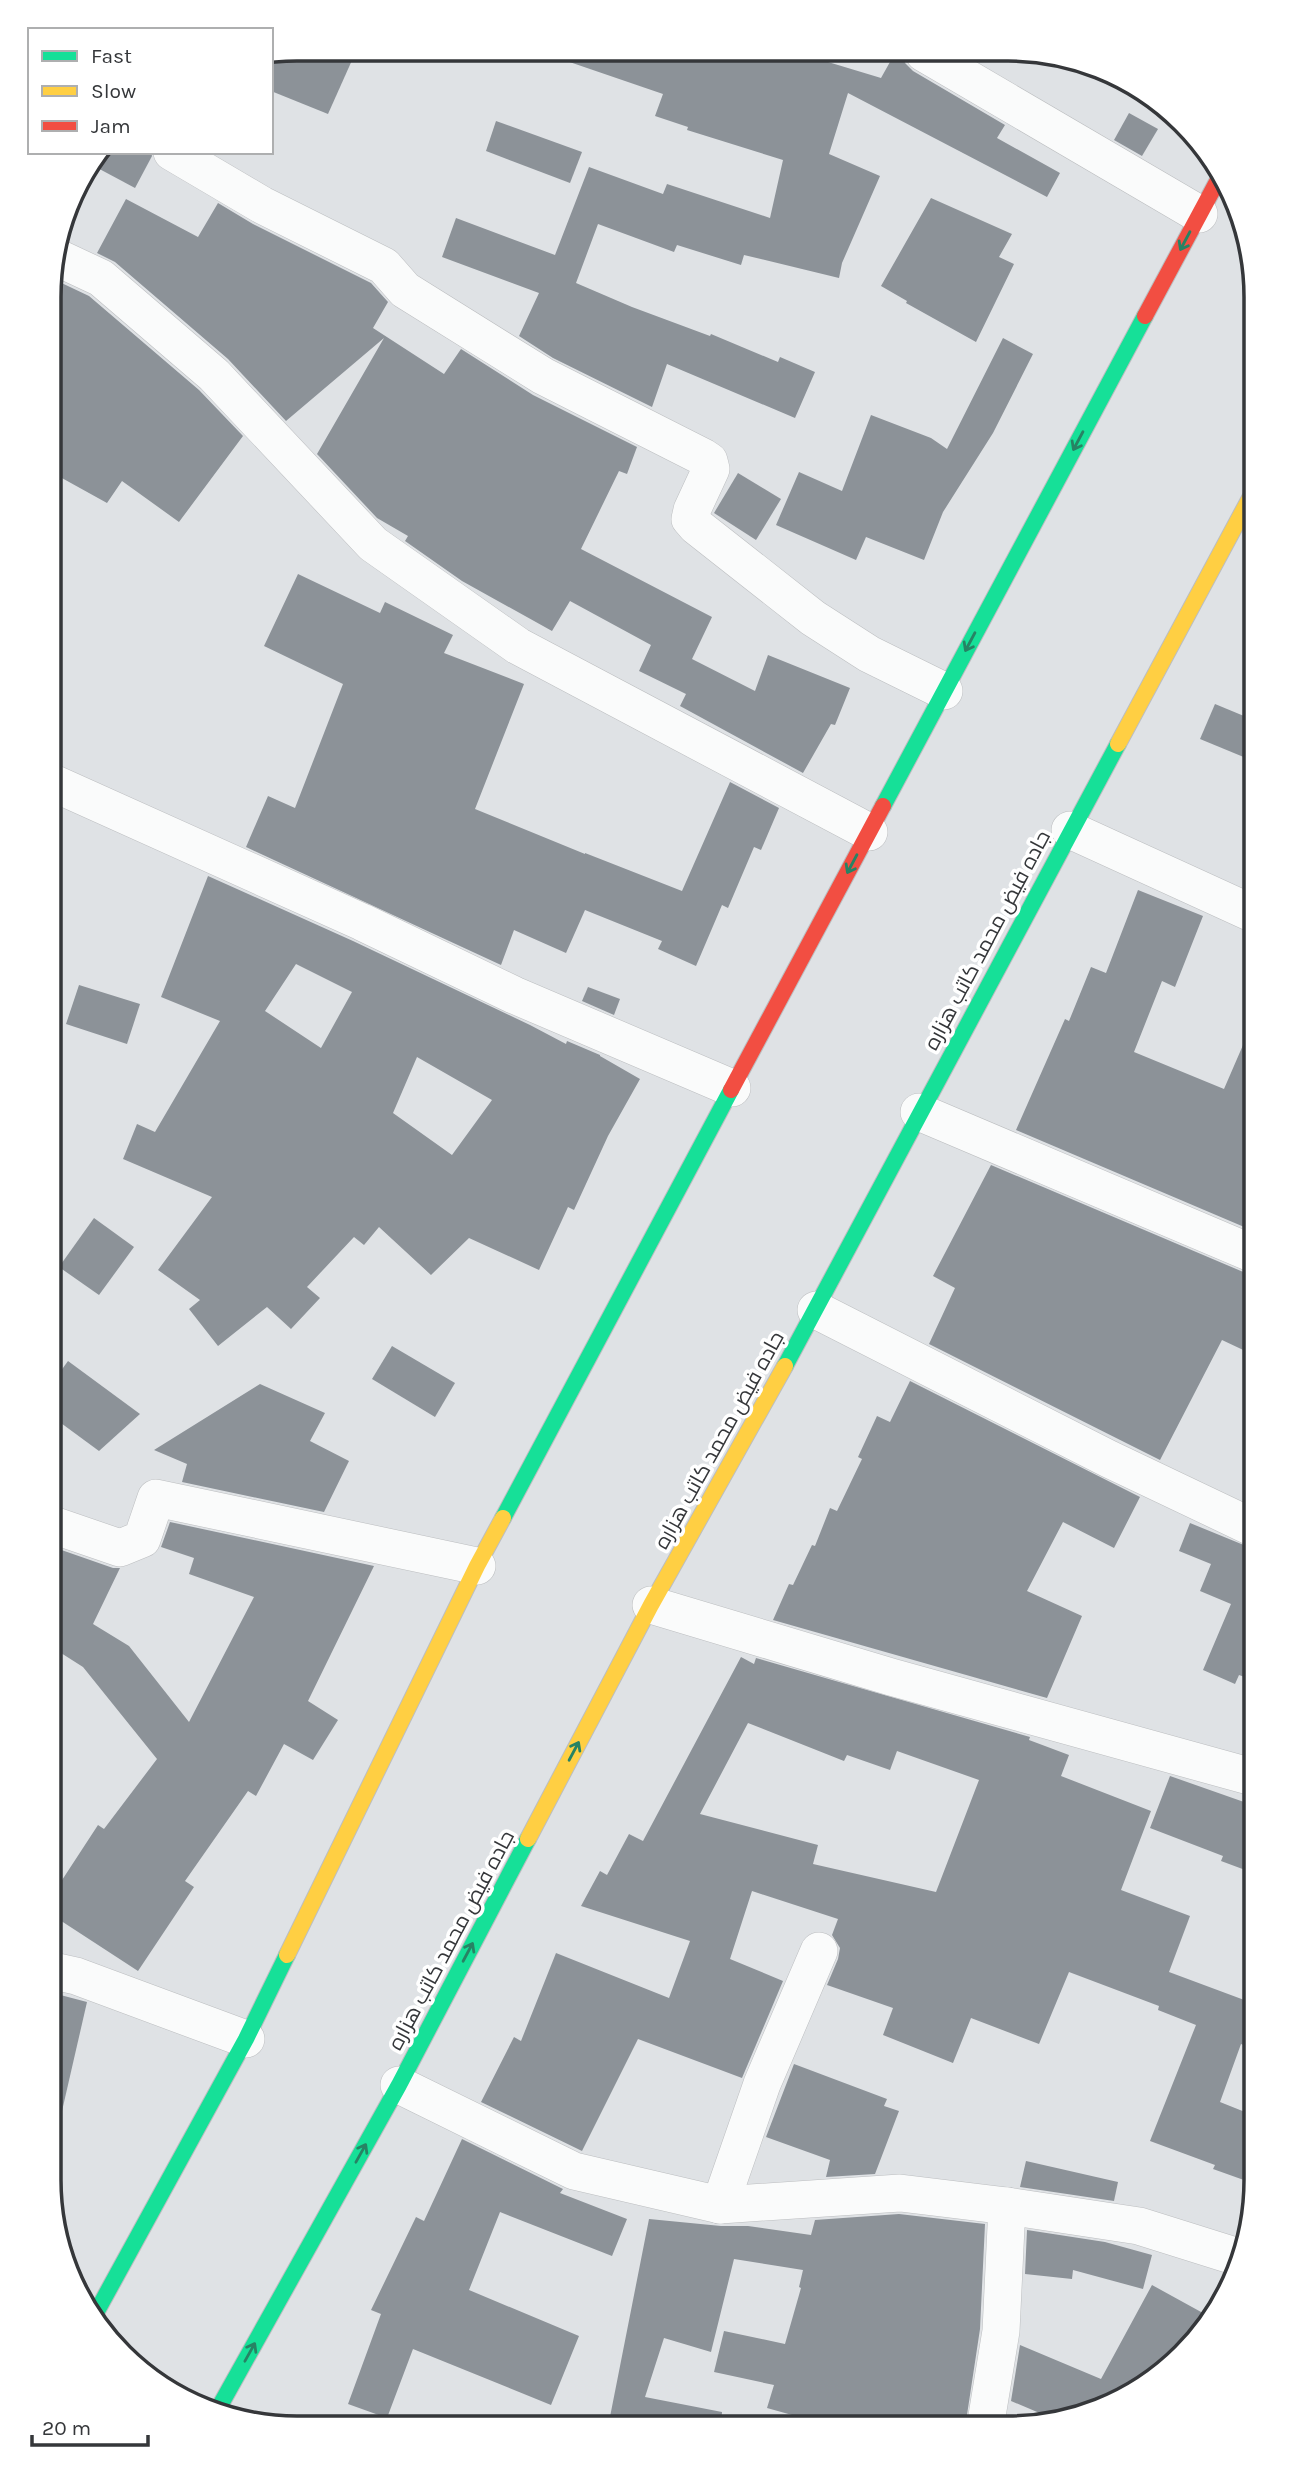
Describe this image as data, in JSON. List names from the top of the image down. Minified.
{"streets":{"main road":["جاده فیض محمد کاتب هزاره"]},"one_way":["جاده فیض محمد کاتب هزاره"],"legend":["Fast","Slow","Jam"],"scale_bar":"20 m"}
